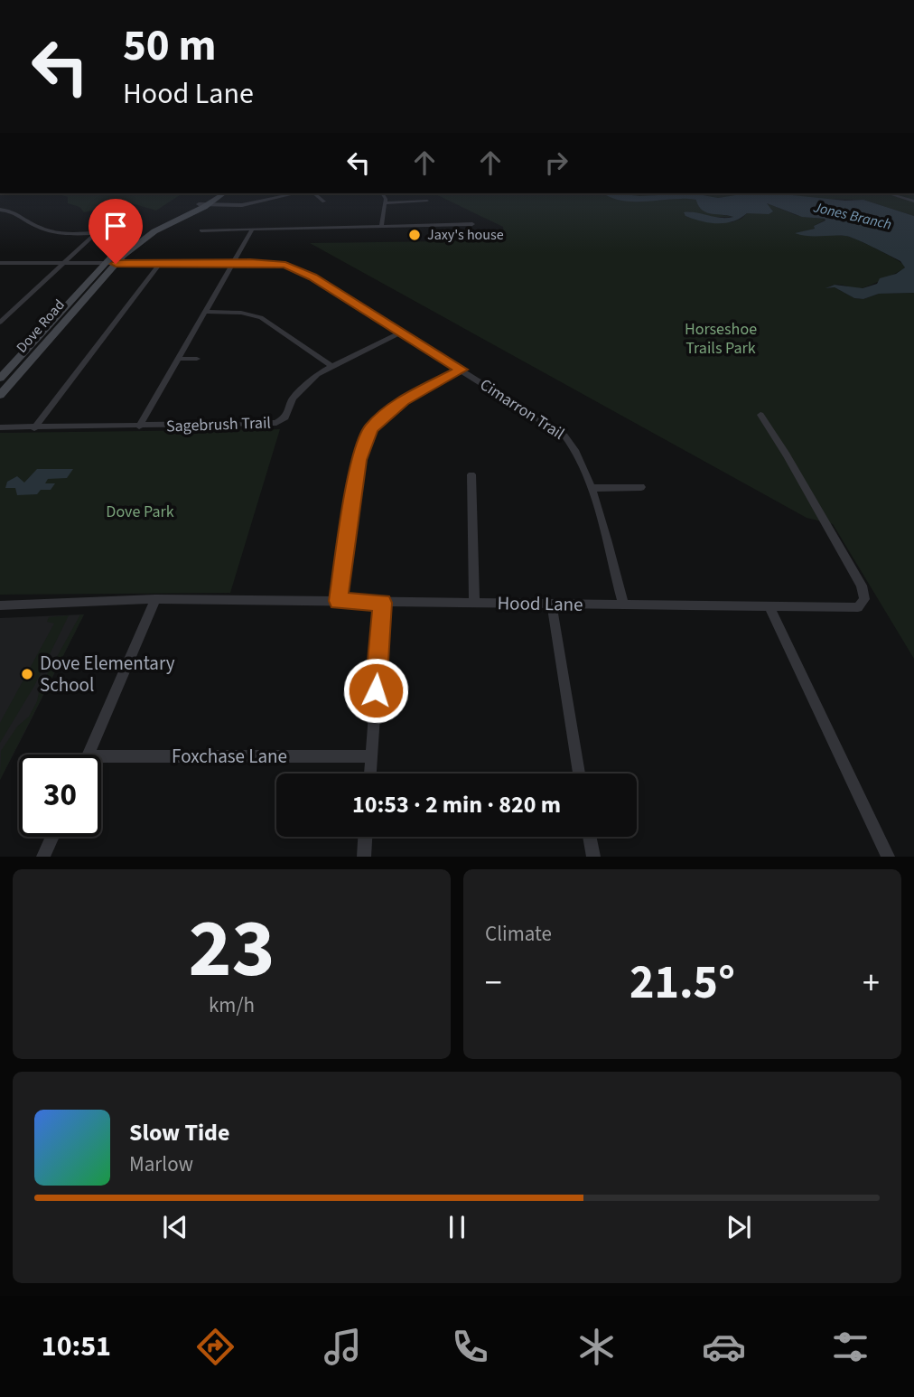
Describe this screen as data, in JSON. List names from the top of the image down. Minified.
{"streets":{"main road":["Dove Road"],"street":["Cimarron Trail","Sagebrush Trail","Hood Lane","Foxchase Lane"]},"crossings":[["Dove Road","Cimarron Trail"],["Cimarron Trail","Sagebrush Trail"],["Cimarron Trail","Hood Lane"]],"water":["Jones Branch"],"parks":["Horseshoe Trails Park","Dove Park"],"places":["Jaxy's house","Dove Elementary School"],"page":{"turn":["50 m","Hood Lane"],"limit":"30","trip":"10:53 · 2 min · 820 m","tile":[["23","km/h"],"Climate"],"heat":["−","21.5°","+"],"song":["Slow Tide","Marlow"],"tabs":"10:51"}}
